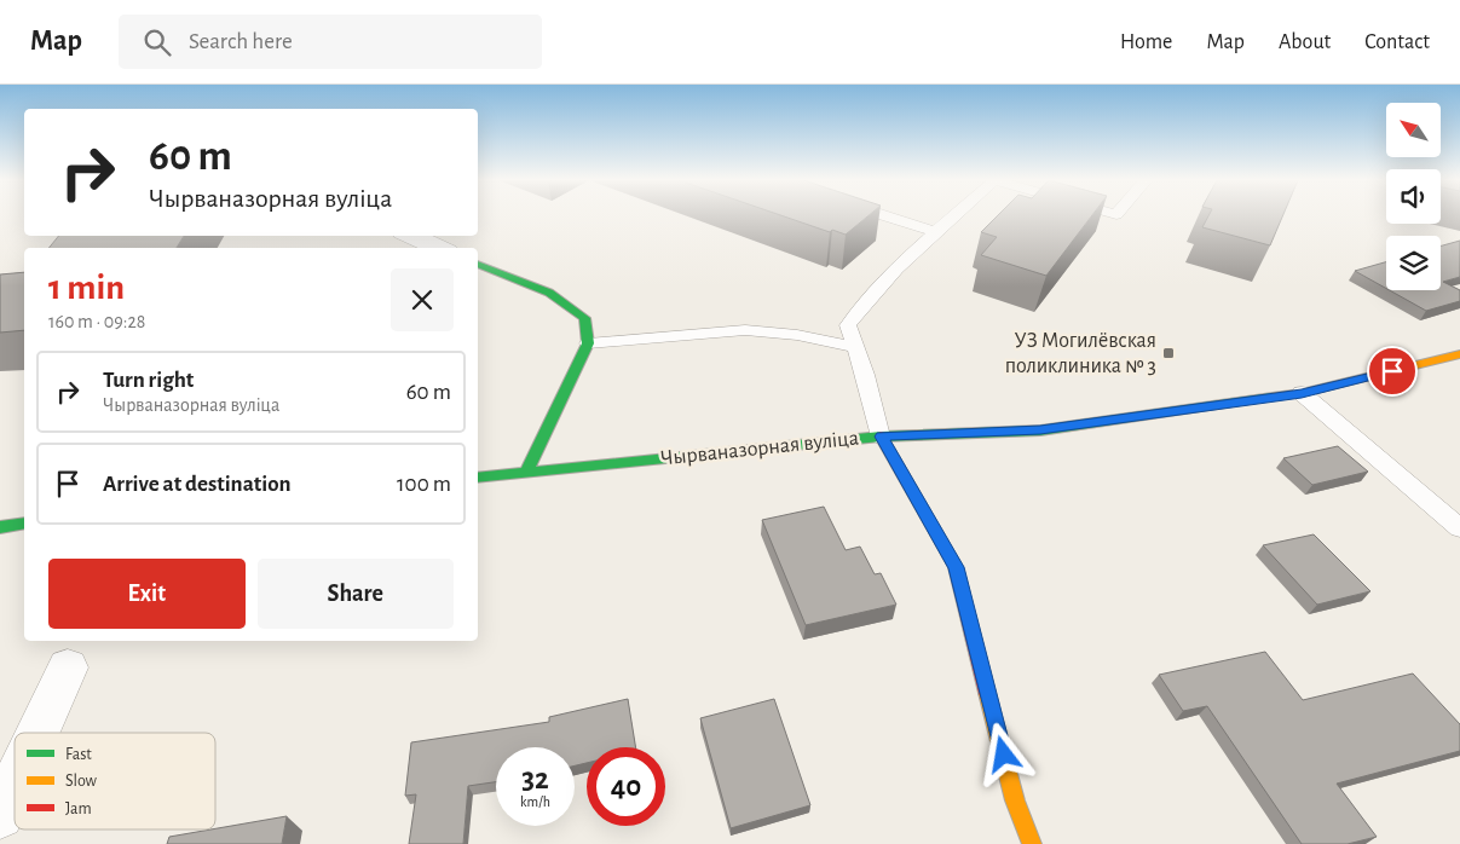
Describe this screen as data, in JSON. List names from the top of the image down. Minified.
{"streets":{"street":["Чырваназорная вуліца"]},"places":{"transit":["УЗ Могилёвская поликлиника № 3"]},"legend":["Fast","Slow","Jam"],"north":"top left","page":{"header":"Map","search":"Search here","nav":["Home","Map","About","Contact"],"turn":["60 m","Чырваназорная вуліца"],"heading":["1 min","160 m · 09:28"],"list":[{"name":"Turn right","note":"Чырваназорная вуліца","value":"60 m"},{"name":"Arrive at destination","value":"100 m"}],"buttons":["Exit","Share"],"speed":"32 km/h","limit":"40"}}
